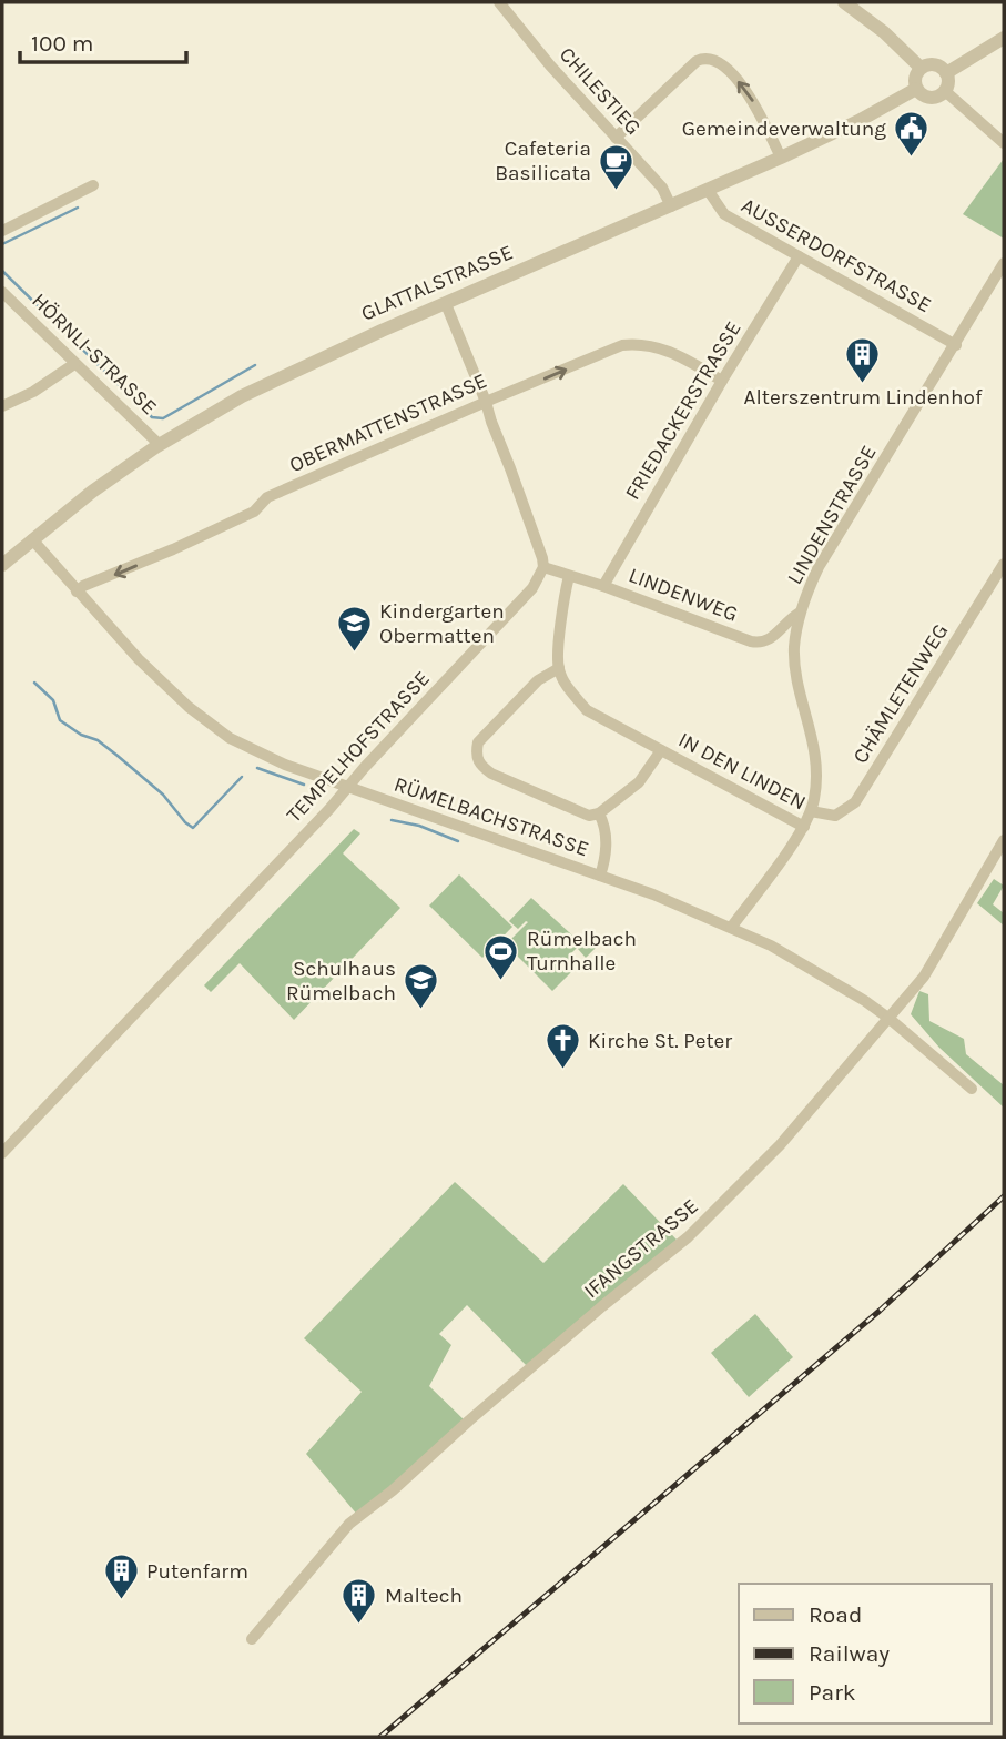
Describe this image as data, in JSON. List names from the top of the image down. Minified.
{"streets":{"street":["CHILESTIEG","AUSSERDORFSTRASSE","GLATTALSTRASSE","HÖRNLI-STRASSE","FRIEDACKERSTRASSE","OBERMATTENSTRASSE","LINDENSTRASSE","LINDENWEG","CHÄMLETENWEG","TEMPELHOFSTRASSE","IN DEN LINDEN","RÜMELBACHSTRASSE","IFANGSTRASSE"]},"crossings":[["CHILESTIEG","GLATTALSTRASSE"],["AUSSERDORFSTRASSE","GLATTALSTRASSE"],["AUSSERDORFSTRASSE","FRIEDACKERSTRASSE"],["AUSSERDORFSTRASSE","LINDENSTRASSE"],["GLATTALSTRASSE","HÖRNLI-STRASSE"],["GLATTALSTRASSE","RÜMELBACHSTRASSE"],["FRIEDACKERSTRASSE","OBERMATTENSTRASSE"],["FRIEDACKERSTRASSE","LINDENWEG"],["OBERMATTENSTRASSE","RÜMELBACHSTRASSE"],["LINDENSTRASSE","LINDENWEG"],["LINDENSTRASSE","CHÄMLETENWEG"],["LINDENSTRASSE","IN DEN LINDEN"],["LINDENSTRASSE","RÜMELBACHSTRASSE"],["LINDENWEG","TEMPELHOFSTRASSE"],["TEMPELHOFSTRASSE","RÜMELBACHSTRASSE"],["RÜMELBACHSTRASSE","IFANGSTRASSE"]],"places":{"public building":["Gemeindeverwaltung"],"cafe":["Cafeteria Basilicata"],"building":["Alterszentrum Lindenhof","Putenfarm","Maltech"],"school or university":["Kindergarten Obermatten","Schulhaus Rümelbach"],"sports":["Rümelbach Turnhalle"],"church":["Kirche St. Peter"]},"legend":["Road","Railway","Park"],"scale_bar":"100 m"}
